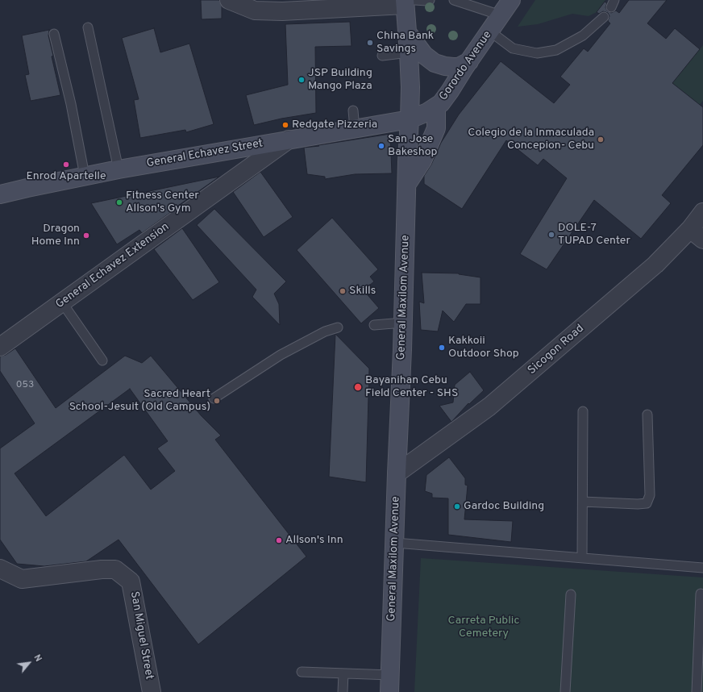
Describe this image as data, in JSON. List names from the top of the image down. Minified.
{"streets":{"main road":["Gorordo Avenue","General Echavez Street","General Maxilom Avenue"],"street":["General Echavez Extension","Sicogon Road","San Miguel Street"]},"crossings":[["Gorordo Avenue","General Echavez Street"],["Gorordo Avenue","General Maxilom Avenue"],["General Echavez Street","General Echavez Extension"],["General Echavez Street","General Maxilom Avenue"],["General Maxilom Avenue","Sicogon Road"]],"parks":["Carreta Public Cemetery"],"places":["China Bank Savings","JSP Building Mango Plaza","Redgate Pizzeria","Colegio de la Inmaculada Concepion- Cebu","San Jose Bakeshop","Enrod Apartelle","Fitness Center Allson's Gym","DOLE-7 TUPAD Center","Dragon Home Inn","Skills","Kakkoii Outdoor Shop","Bayanihan Cebu Field Center - SHS","Sacred Heart School-Jesuit (Old Campus)","Gardoc Building","Allson's Inn"],"house_numbers":["053"],"north":"top right"}
